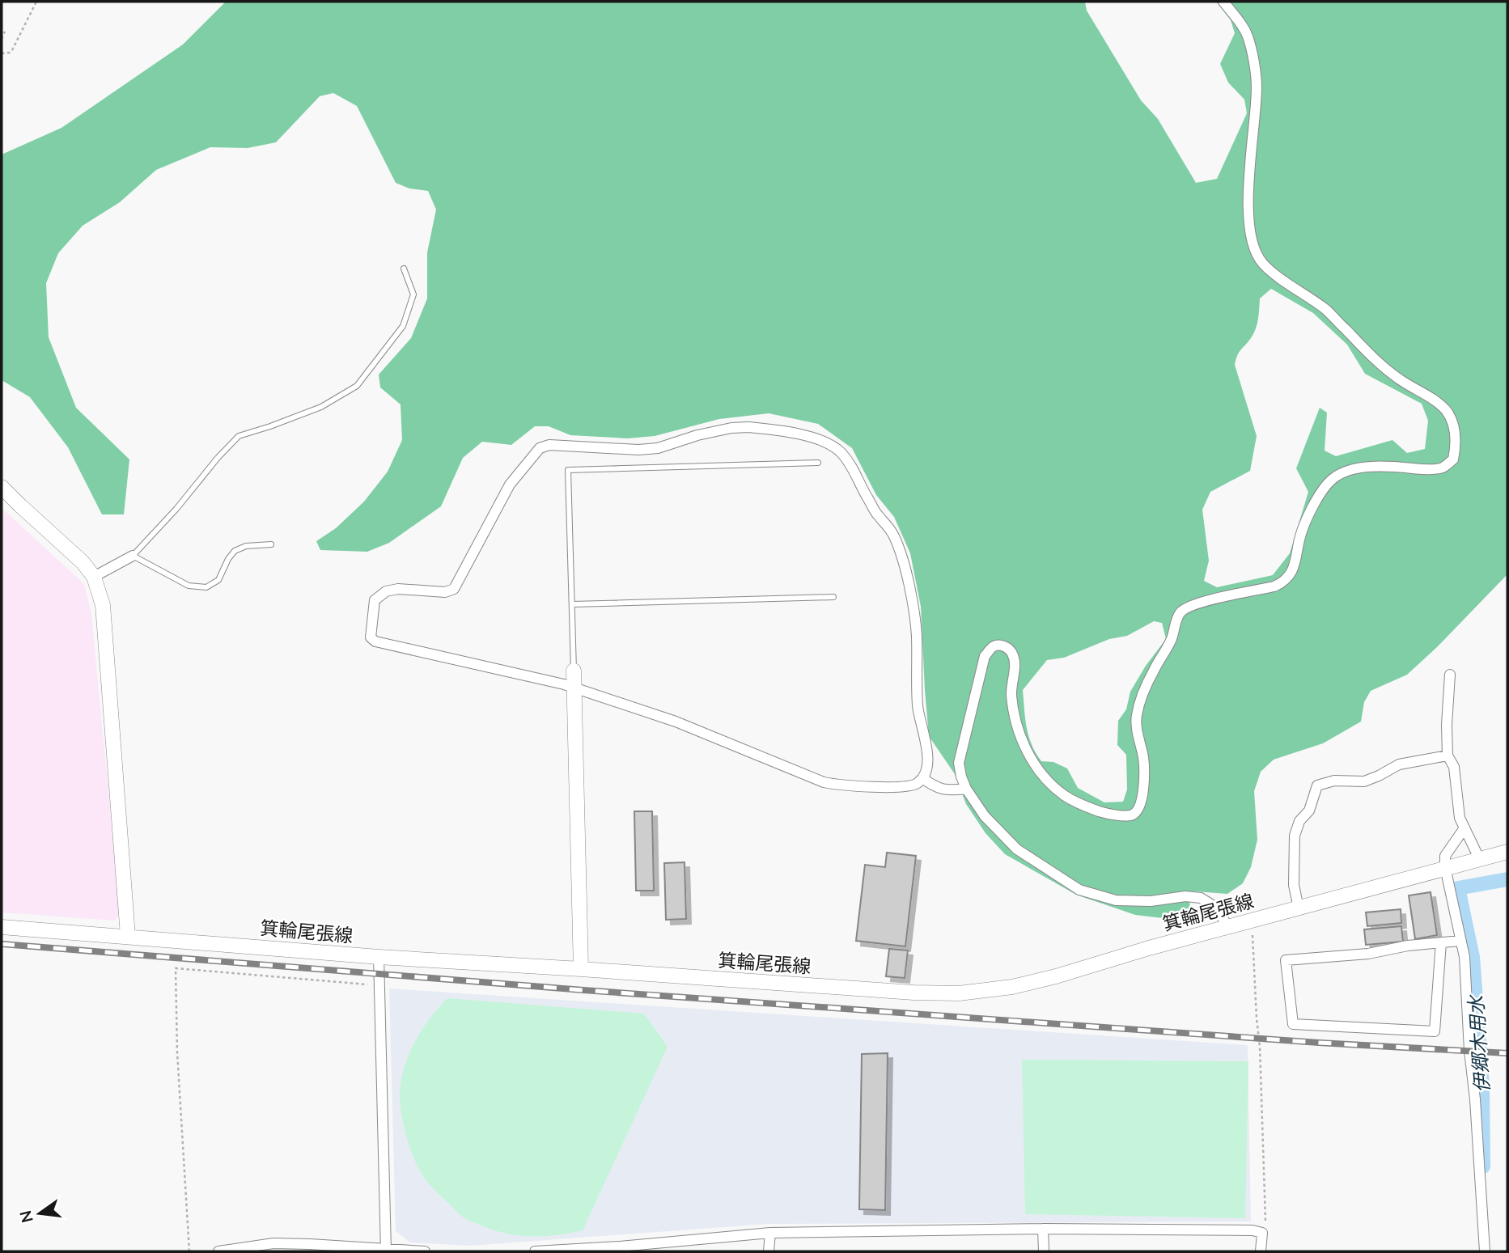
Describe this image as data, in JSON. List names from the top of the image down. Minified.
{"streets":{"main road":["箕輪尾張線"]},"water":["伊郷木用水"],"north":"left"}
